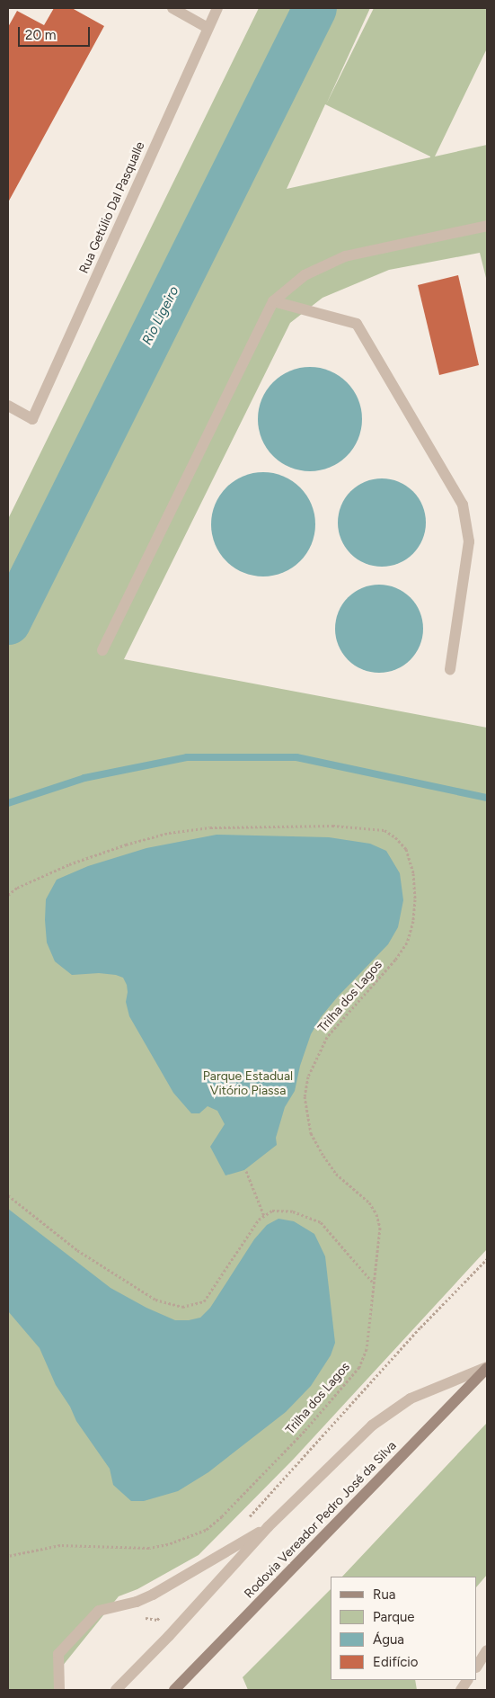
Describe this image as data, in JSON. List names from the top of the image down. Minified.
{"streets":{"main road":["Rodovia Vereador Pedro José da Silva"],"street":["Rua Getúlio Dal Pasqualle"],"path":["Trilha dos Lagos"]},"water":["Rio Ligeiro"],"parks":["Parque Estadual Vitório Piassa"],"legend":["Rua","Parque","Água","Edifício"],"scale_bar":"20 m"}
